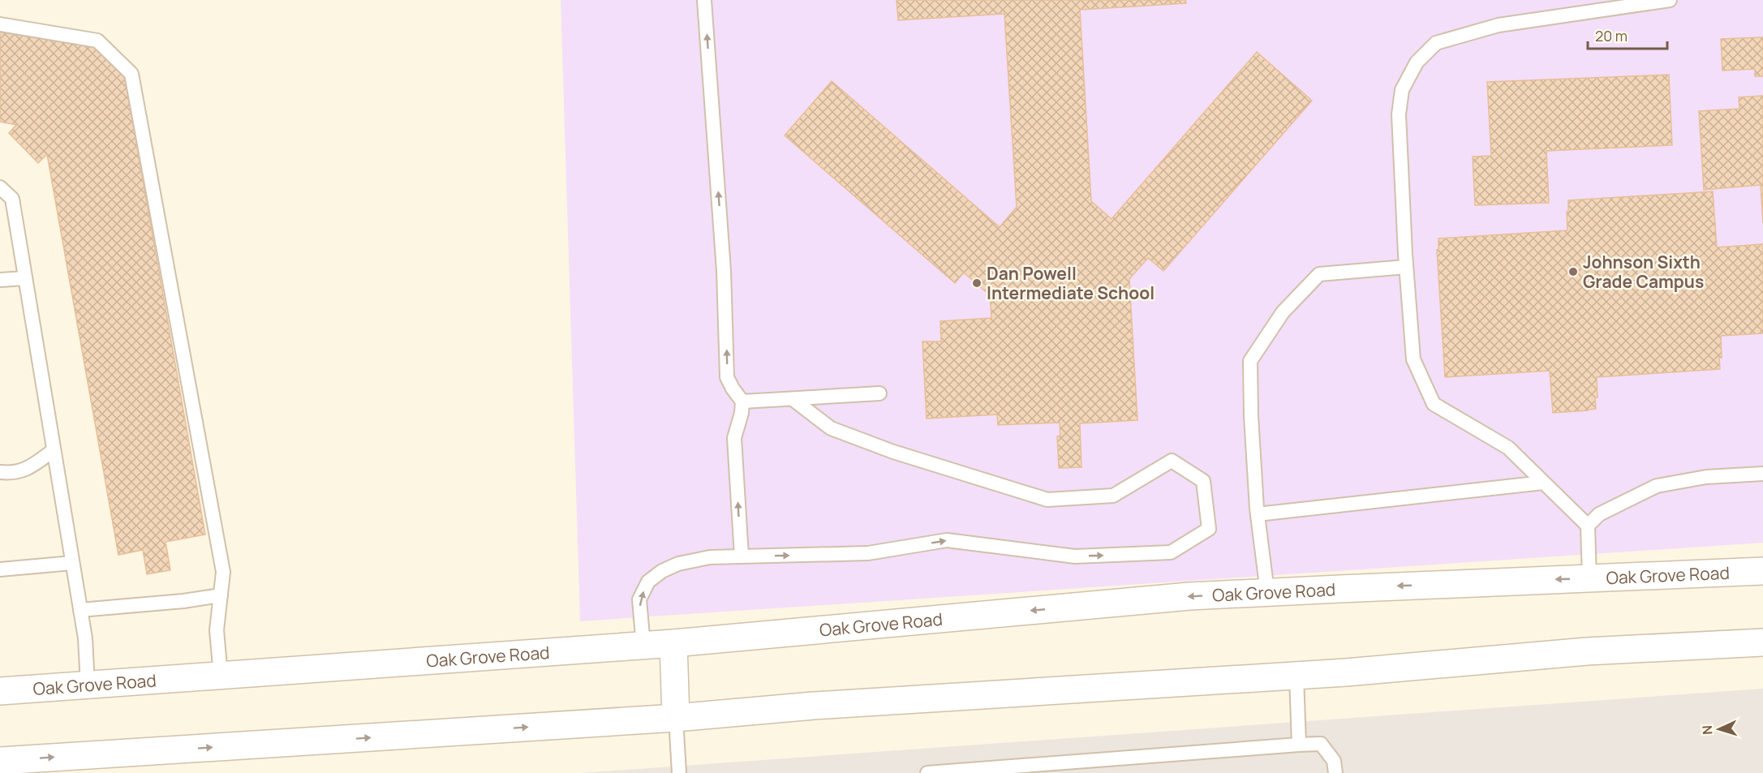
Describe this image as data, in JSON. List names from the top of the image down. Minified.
{"streets":{"street":["Oak Grove Road"]},"places":["Johnson Sixth Grade Campus","Dan Powell Intermediate School"],"scale_bar":"20 m","north":"left"}
